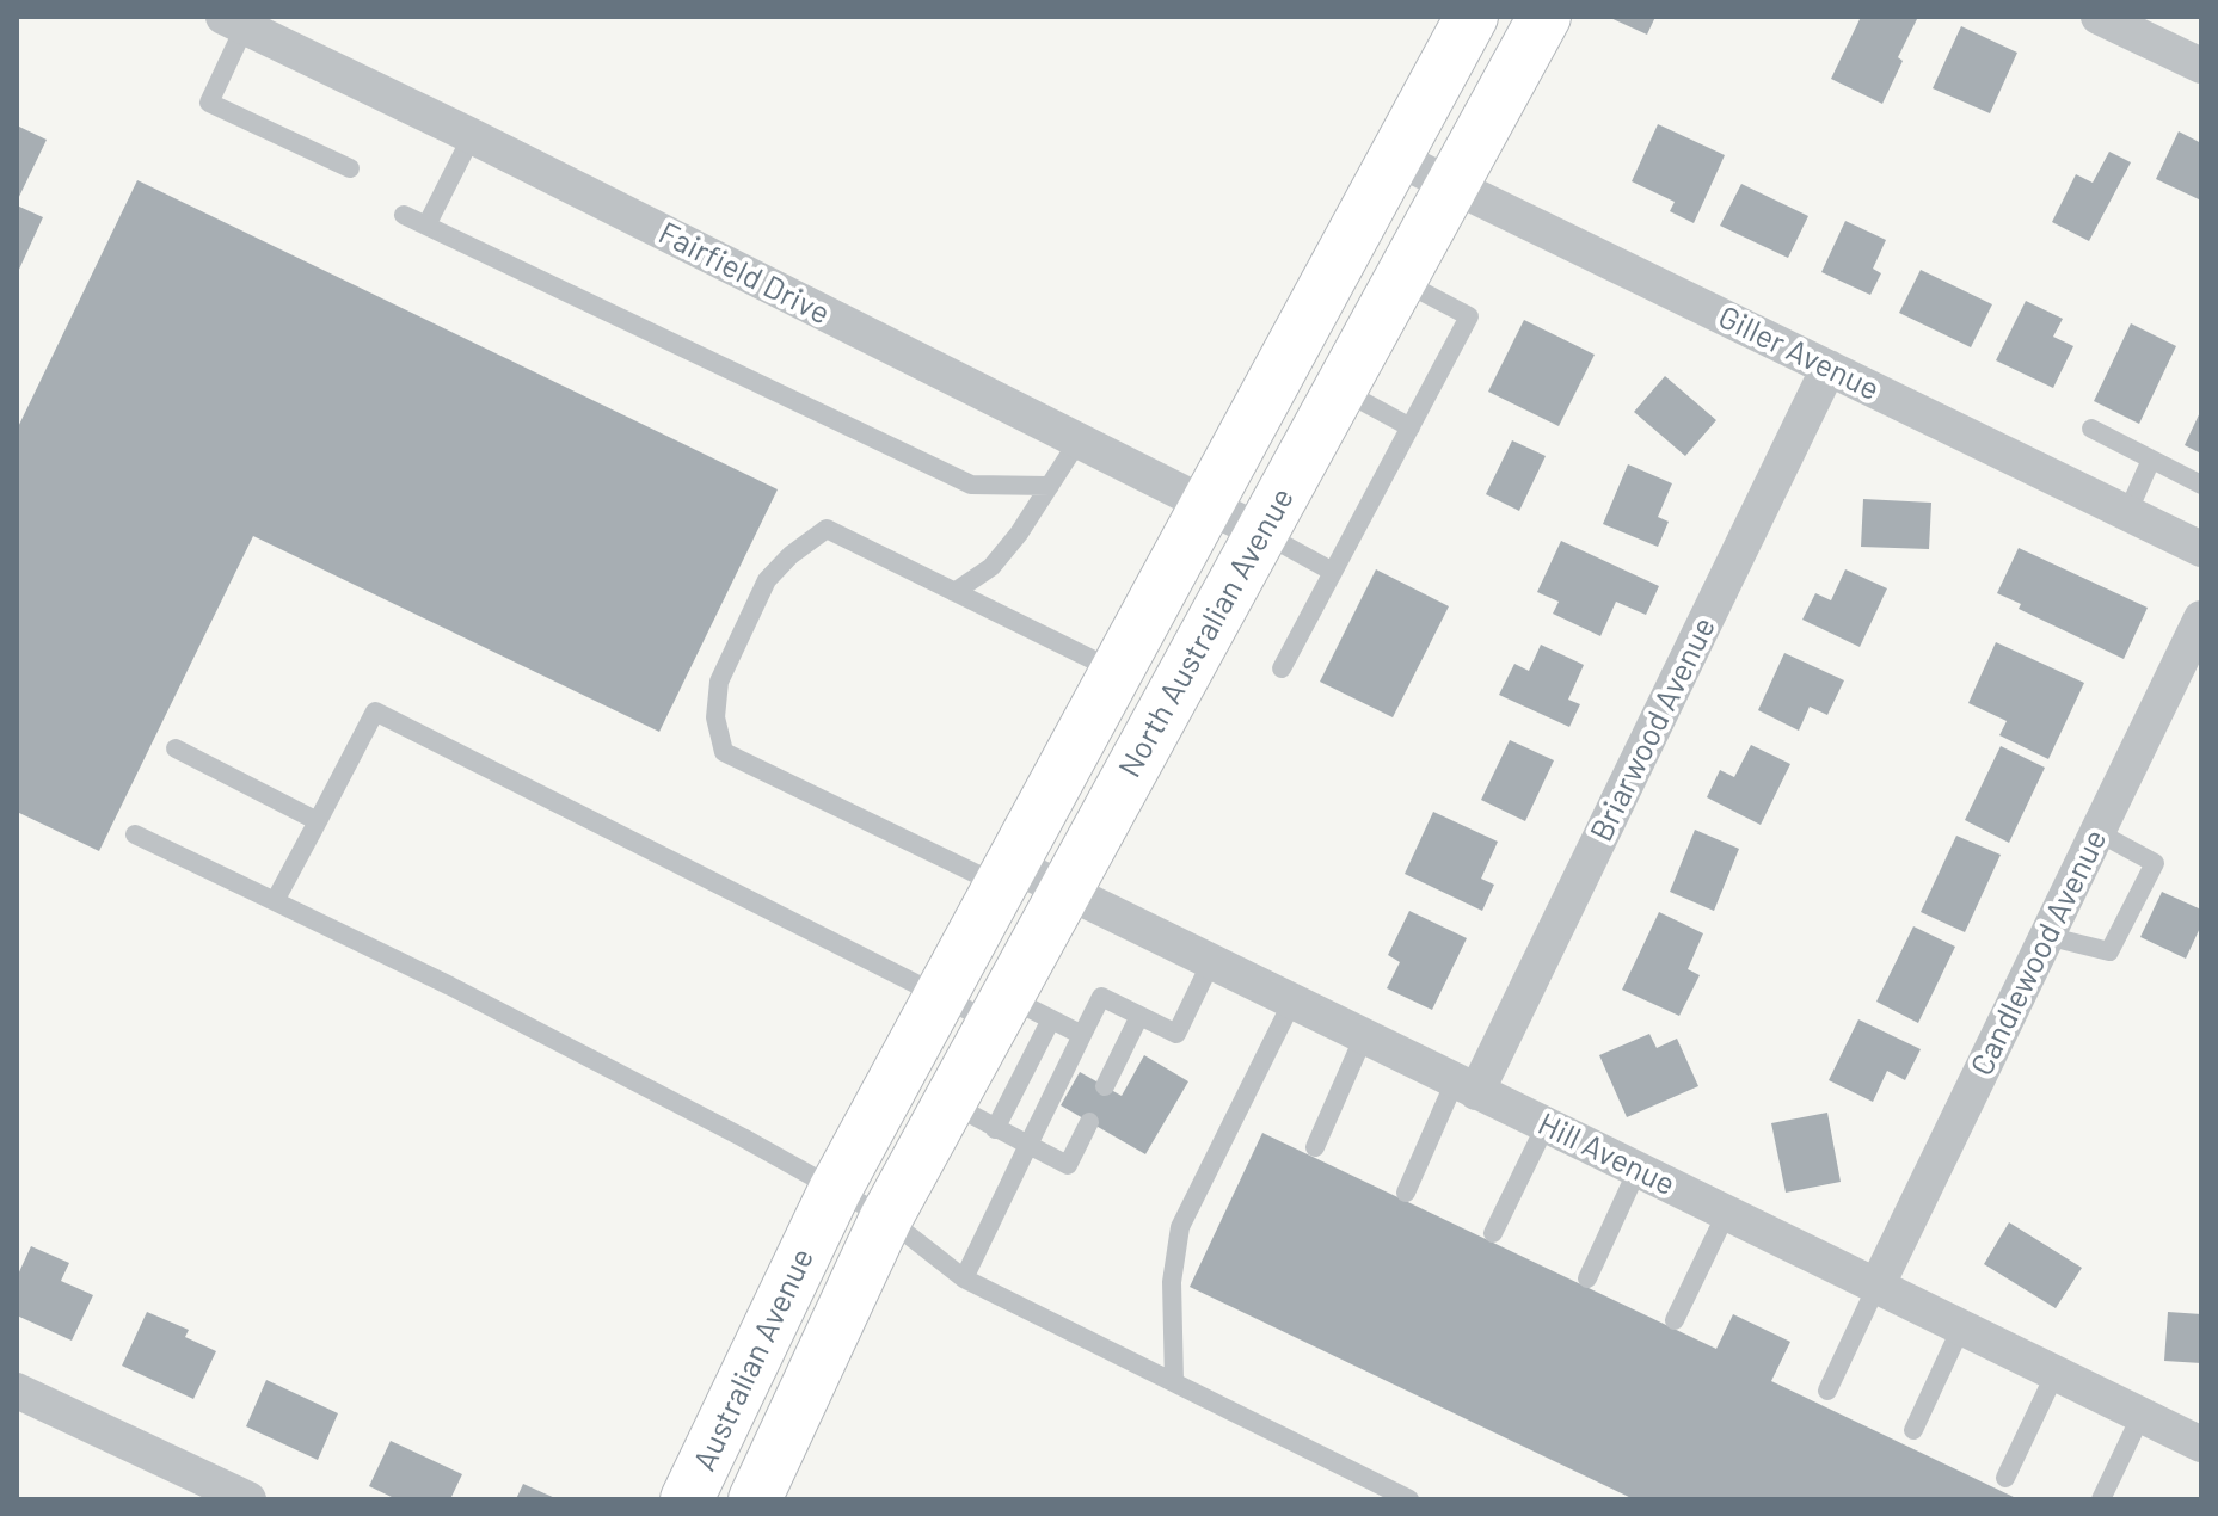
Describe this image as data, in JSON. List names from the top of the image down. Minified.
{"streets":{"main road":["North Australian Avenue","Australian Avenue"],"street":["Fairfield Drive","Giller Avenue","Briarwood Avenue","Candlewood Avenue","Hill Avenue"]},"crossings":[["Fairfield Drive","North Australian Avenue"],["Giller Avenue","North Australian Avenue"],["Giller Avenue","Briarwood Avenue"],["North Australian Avenue","Hill Avenue"],["North Australian Avenue","Australian Avenue"],["Briarwood Avenue","Hill Avenue"],["Candlewood Avenue","Hill Avenue"]]}
